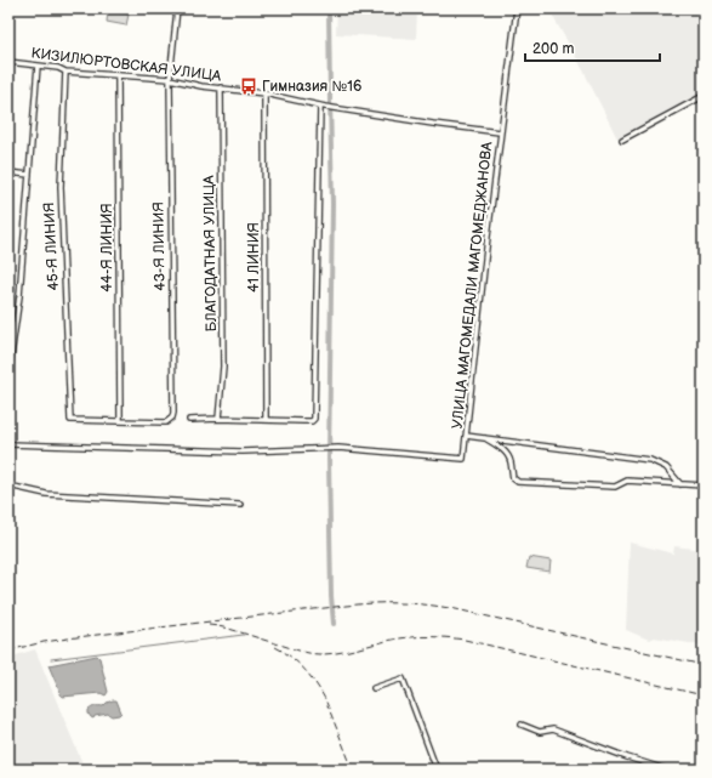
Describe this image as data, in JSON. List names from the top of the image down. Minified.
{"streets":{"street":["КИЗИЛЮРТОВСКАЯ УЛИЦА","45-Я ЛИНИЯ","43-Я ЛИНИЯ","44-Я ЛИНИЯ","БЛАГОДАТНАЯ УЛИЦА","41 ЛИНИЯ","УЛИЦА МАГОМЕДАЛИ МАГОМЕДЖАНОВA"]},"crossings":[["КИЗИЛЮРТОВСКАЯ УЛИЦА","45-Я ЛИНИЯ"],["КИЗИЛЮРТОВСКАЯ УЛИЦА","43-Я ЛИНИЯ"],["КИЗИЛЮРТОВСКАЯ УЛИЦА","44-Я ЛИНИЯ"],["КИЗИЛЮРТОВСКАЯ УЛИЦА","БЛАГОДАТНАЯ УЛИЦА"],["КИЗИЛЮРТОВСКАЯ УЛИЦА","41 ЛИНИЯ"],["КИЗИЛЮРТОВСКАЯ УЛИЦА","УЛИЦА МАГОМЕДАЛИ МАГОМЕДЖАНОВA"],["45-Я ЛИНИЯ","43-Я ЛИНИЯ"],["45-Я ЛИНИЯ","44-Я ЛИНИЯ"],["43-Я ЛИНИЯ","44-Я ЛИНИЯ"]],"places":{"bus stop":["Гимназия №16"]},"scale_bar":"200 m"}
